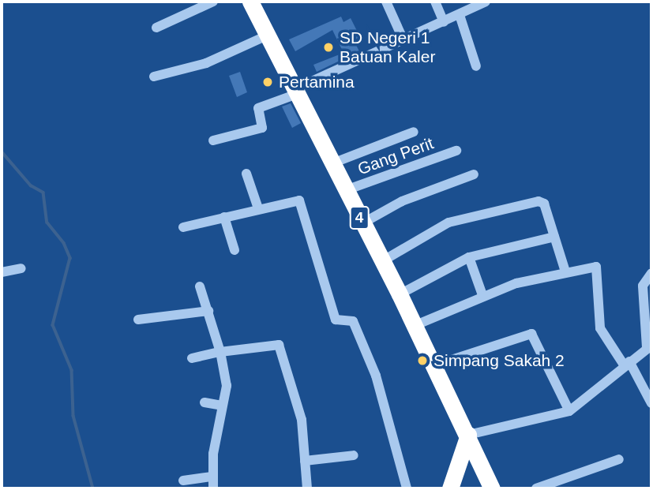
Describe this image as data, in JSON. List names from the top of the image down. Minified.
{"streets":{"highway":["4"],"street":["Gang Perit"]},"crossings":[["Gang Perit","4"]],"places":["SD Negeri 1 Batuan Kaler","Pertamina","Simpang Sakah 2"]}
